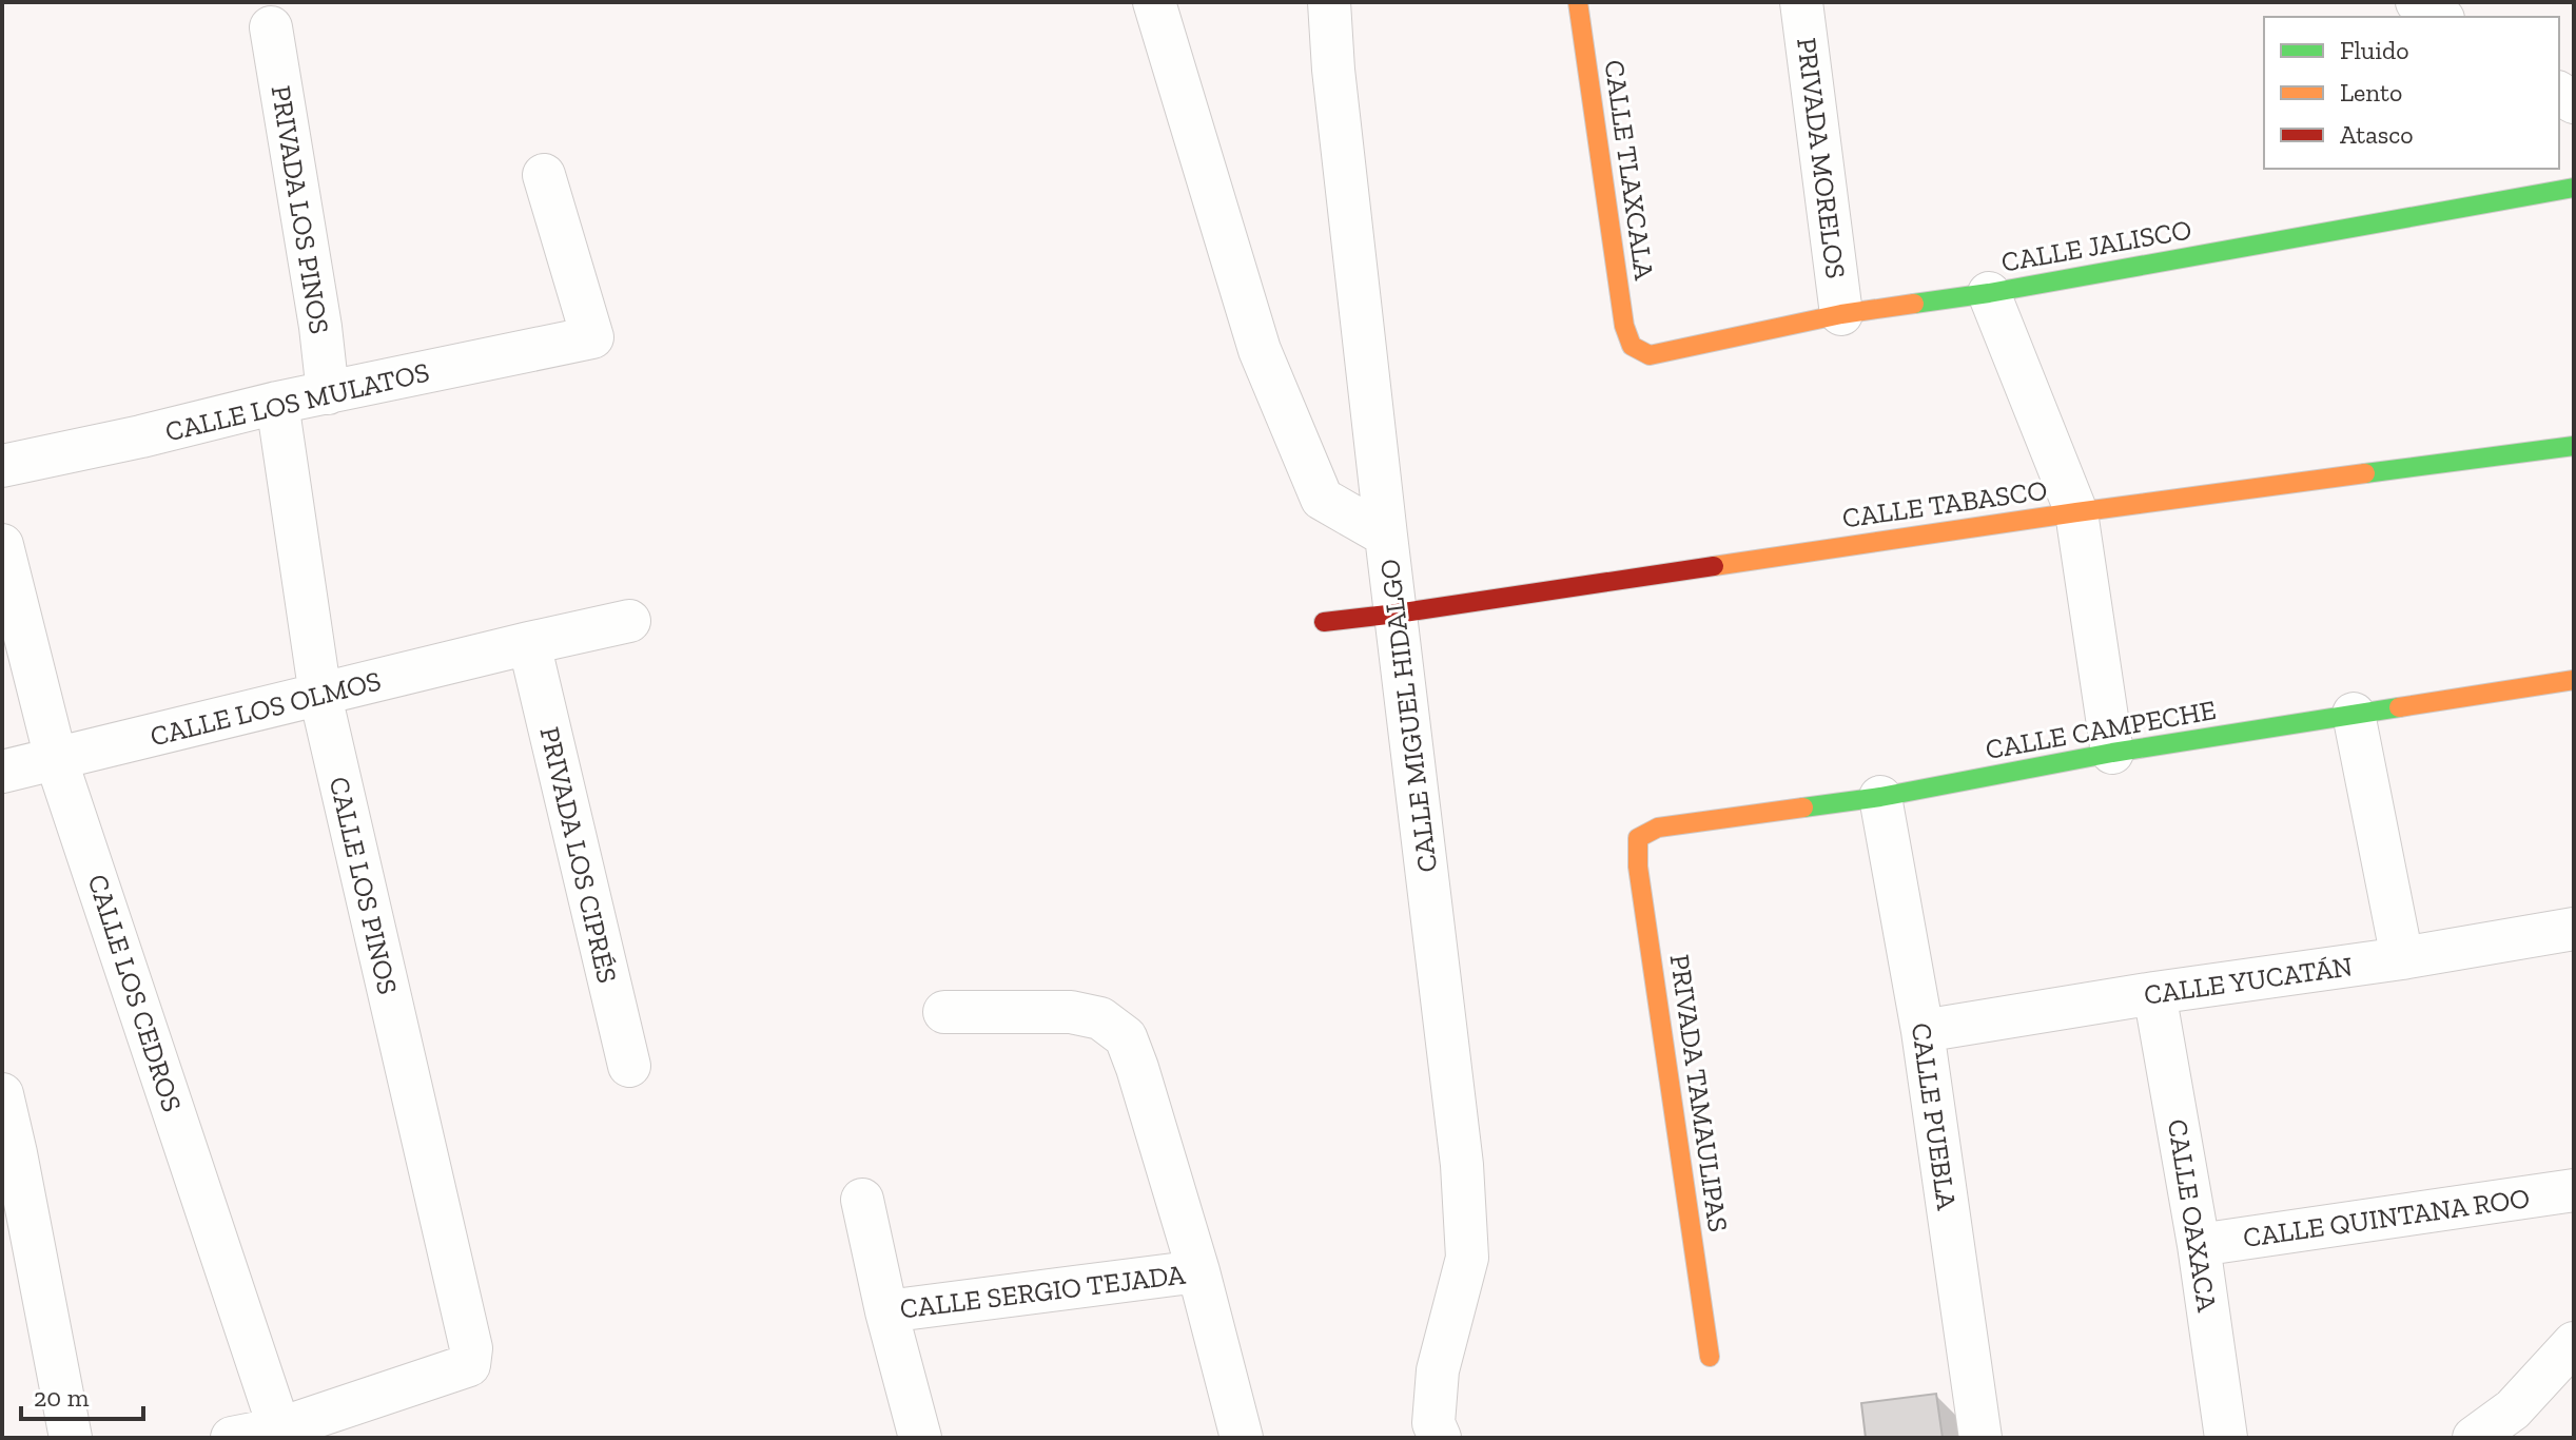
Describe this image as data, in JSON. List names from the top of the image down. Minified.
{"streets":{"street":["PRIVADA MORELOS","CALLE TLAXCALA","PRIVADA LOS PINOS","CALLE JALISCO","CALLE LOS MULATOS","CALLE TABASCO","CALLE LOS OLMOS","CALLE MIGUEL HIDALGO","CALLE CAMPECHE","PRIVADA LOS CIPRÉS","CALLE LOS PINOS","CALLE YUCATÁN","CALLE LOS CEDROS","PRIVADA TAMAULIPAS","CALLE PUEBLA","CALLE OAXACA","CALLE QUINTANA ROO","CALLE SERGIO TEJADA"]},"crossings":[["PRIVADA MORELOS","CALLE JALISCO"],["CALLE TLAXCALA","CALLE JALISCO"],["PRIVADA LOS PINOS","CALLE LOS MULATOS"],["CALLE LOS MULATOS","CALLE LOS PINOS"],["CALLE TABASCO","CALLE MIGUEL HIDALGO"],["CALLE LOS OLMOS","PRIVADA LOS CIPRÉS"],["CALLE LOS OLMOS","CALLE LOS PINOS"],["CALLE LOS OLMOS","CALLE LOS CEDROS"],["CALLE CAMPECHE","PRIVADA TAMAULIPAS"],["CALLE CAMPECHE","CALLE PUEBLA"],["CALLE LOS PINOS","CALLE LOS CEDROS"],["CALLE YUCATÁN","CALLE PUEBLA"],["CALLE YUCATÁN","CALLE OAXACA"],["CALLE OAXACA","CALLE QUINTANA ROO"]],"legend":["Fluido","Lento","Atasco"],"scale_bar":"20 m"}
